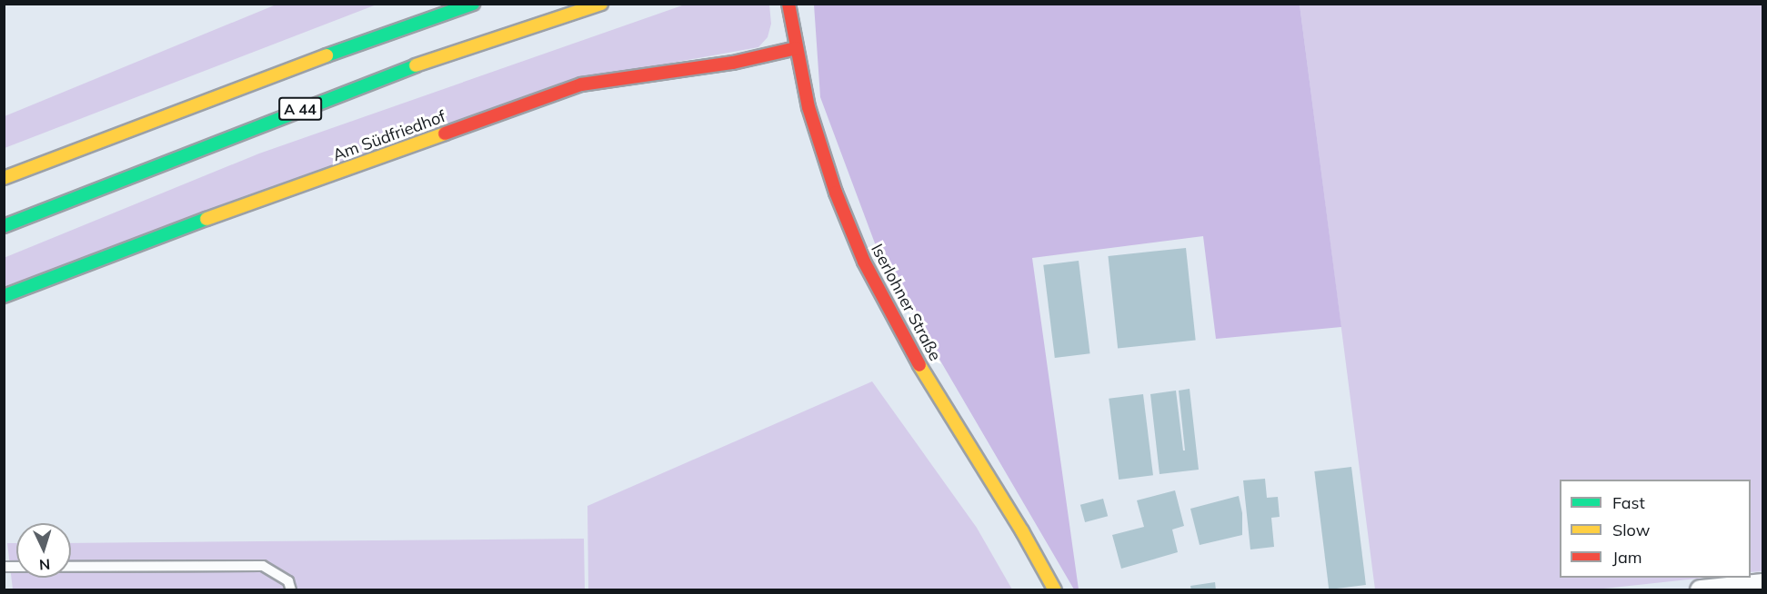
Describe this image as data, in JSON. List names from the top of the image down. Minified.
{"streets":{"main road":["A 44","Am Südfriedhof","Iserlohner Straße"]},"crossings":[["Am Südfriedhof","Iserlohner Straße"]],"legend":["Fast","Slow","Jam"],"north":"bottom"}
